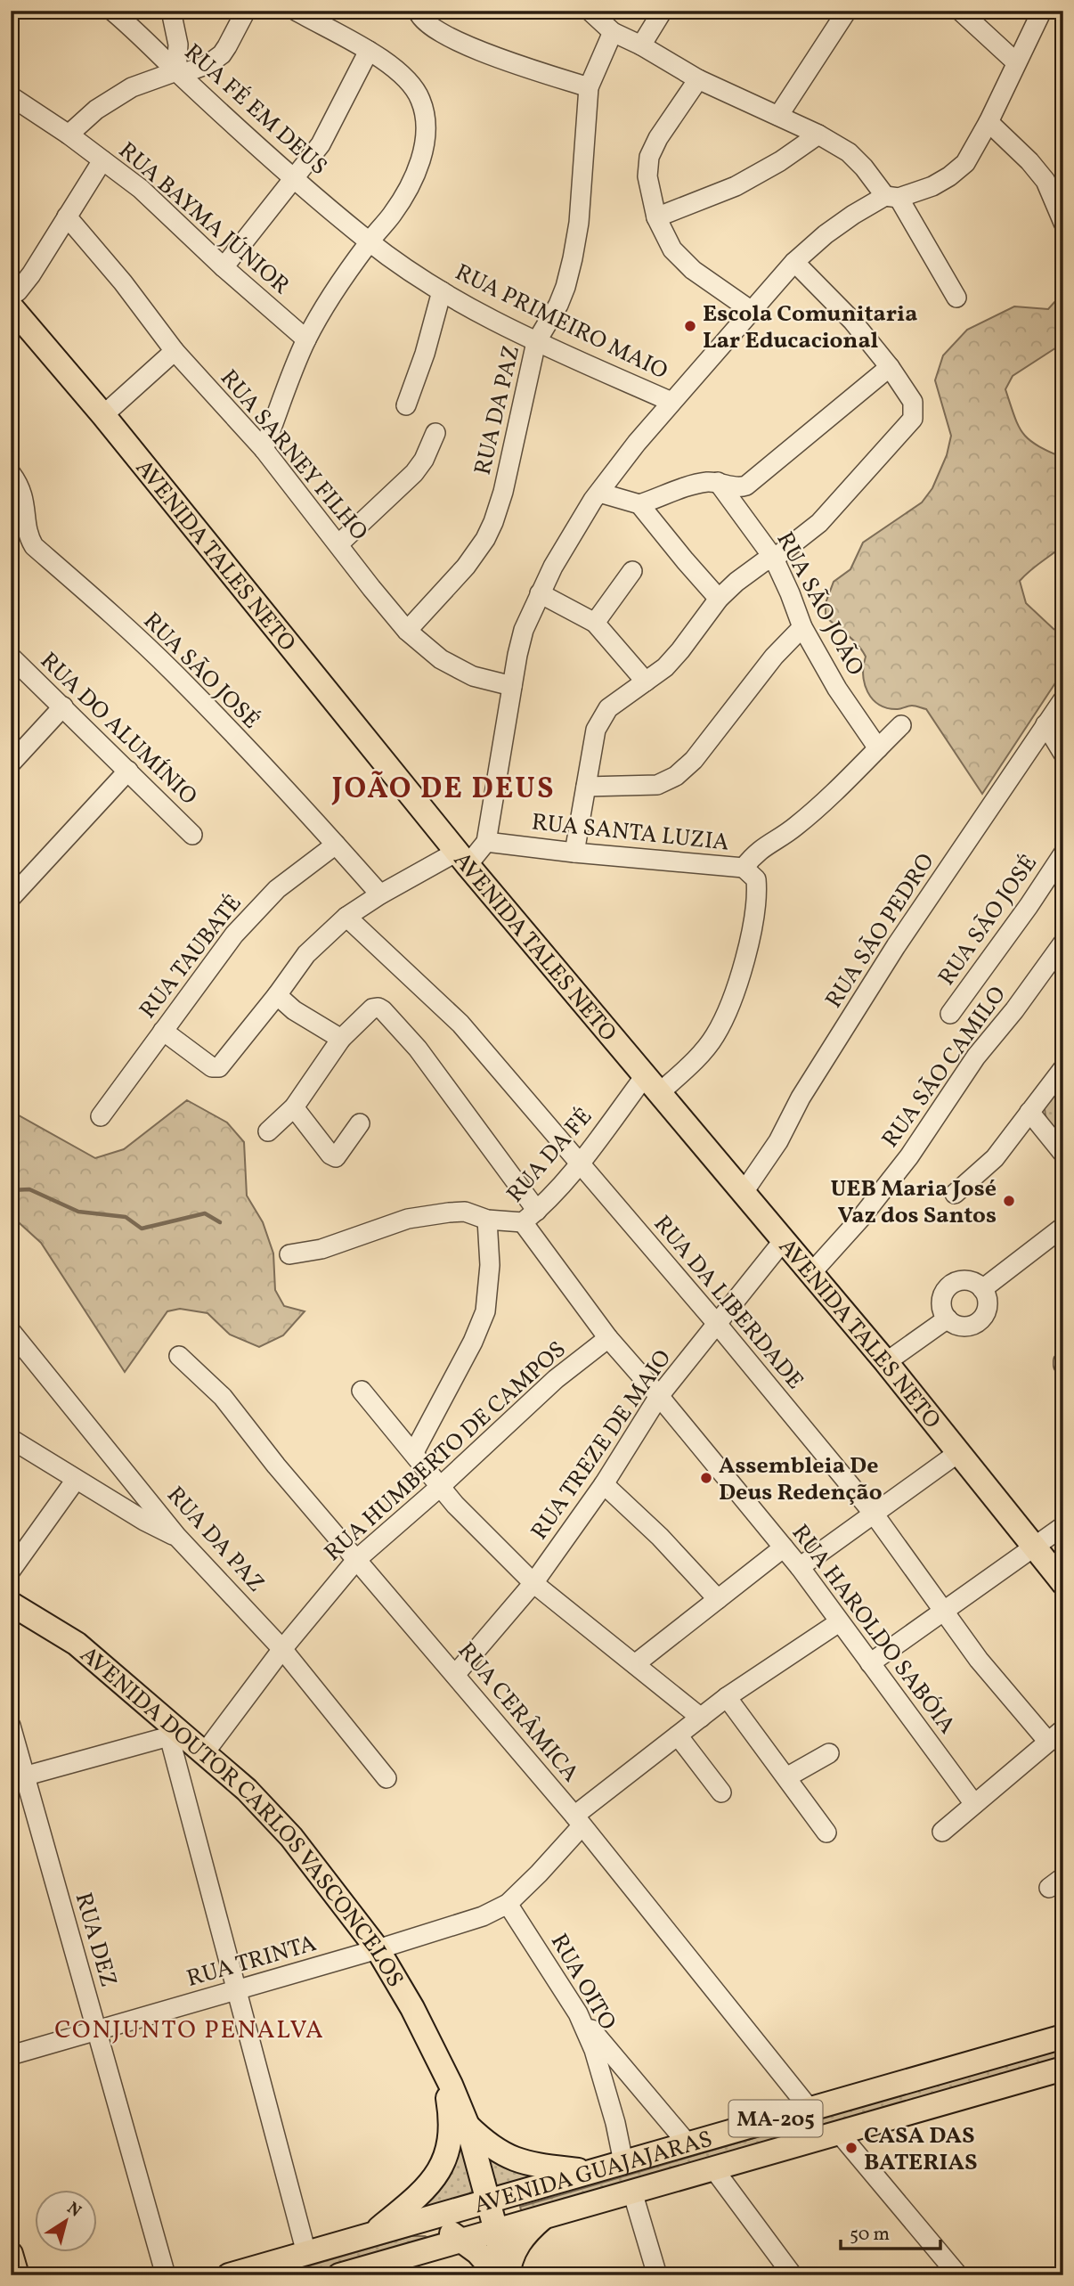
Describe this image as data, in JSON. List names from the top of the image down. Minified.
{"streets":{"main road":["AVENIDA TALES NETO","AVENIDA DOUTOR CARLOS VASCONCELOS","MA-205","AVENIDA GUAJAJARAS"],"street":["RUA FÉ EM DEUS","RUA BAYMA JÚNIOR","RUA PRIMEIRO MAIO","RUA DA PAZ","RUA SARNEY FILHO","RUA SÃO JOÃO","RUA SÃO JOSÉ","RUA DO ALUMÍNIO","RUA SANTA LUZIA","RUA SÃO PEDRO","RUA TAUBATÉ","RUA SÃO CAMILO","RUA DA FÉ","RUA DA LIBERDADE","RUA TREZE DE MAIO","RUA HUMBERTO DE CAMPOS","RUA HAROLDO SABÓIA","RUA CERÂMICA","RUA DEZ","RUA TRINTA","RUA OITO"]},"crossings":[["RUA FÉ EM DEUS","RUA PRIMEIRO MAIO"],["RUA PRIMEIRO MAIO","RUA DA PAZ"],["RUA DA PAZ","RUA SARNEY FILHO"],["RUA DA PAZ","RUA HUMBERTO DE CAMPOS"],["AVENIDA TALES NETO","RUA SÃO PEDRO"],["AVENIDA TALES NETO","RUA SÃO CAMILO"],["AVENIDA TALES NETO","RUA DA FÉ"],["AVENIDA TALES NETO","RUA TREZE DE MAIO"],["RUA SÃO JOÃO","RUA SANTA LUZIA"],["RUA SÃO JOSÉ","RUA TAUBATÉ"],["RUA SANTA LUZIA","RUA DA FÉ"],["RUA DA FÉ","RUA DA LIBERDADE"],["RUA DA FÉ","RUA HAROLDO SABÓIA"],["RUA DA LIBERDADE","RUA TREZE DE MAIO"],["RUA TREZE DE MAIO","RUA HAROLDO SABÓIA"],["RUA TREZE DE MAIO","RUA CERÂMICA"],["RUA HUMBERTO DE CAMPOS","RUA HAROLDO SABÓIA"],["RUA HUMBERTO DE CAMPOS","RUA CERÂMICA"],["RUA HUMBERTO DE CAMPOS","AVENIDA DOUTOR CARLOS VASCONCELOS"],["RUA HAROLDO SABÓIA","RUA TRINTA"],["RUA CERÂMICA","RUA TRINTA"],["RUA CERÂMICA","AVENIDA GUAJAJARAS"],["AVENIDA DOUTOR CARLOS VASCONCELOS","RUA TRINTA"],["AVENIDA DOUTOR CARLOS VASCONCELOS","AVENIDA GUAJAJARAS"],["RUA DEZ","RUA TRINTA"],["RUA TRINTA","RUA OITO"],["RUA OITO","AVENIDA GUAJAJARAS"]],"districts":["JOÃO DE DEUS","CONJUNTO PENALVA"],"places":["Escola Comunitaria Lar Educacional","UEB Maria José Vaz dos Santos","Assembleia De Deus Redenção","CASA DAS BATERIAS"],"scale_bar":"50 m","north":"top right"}
